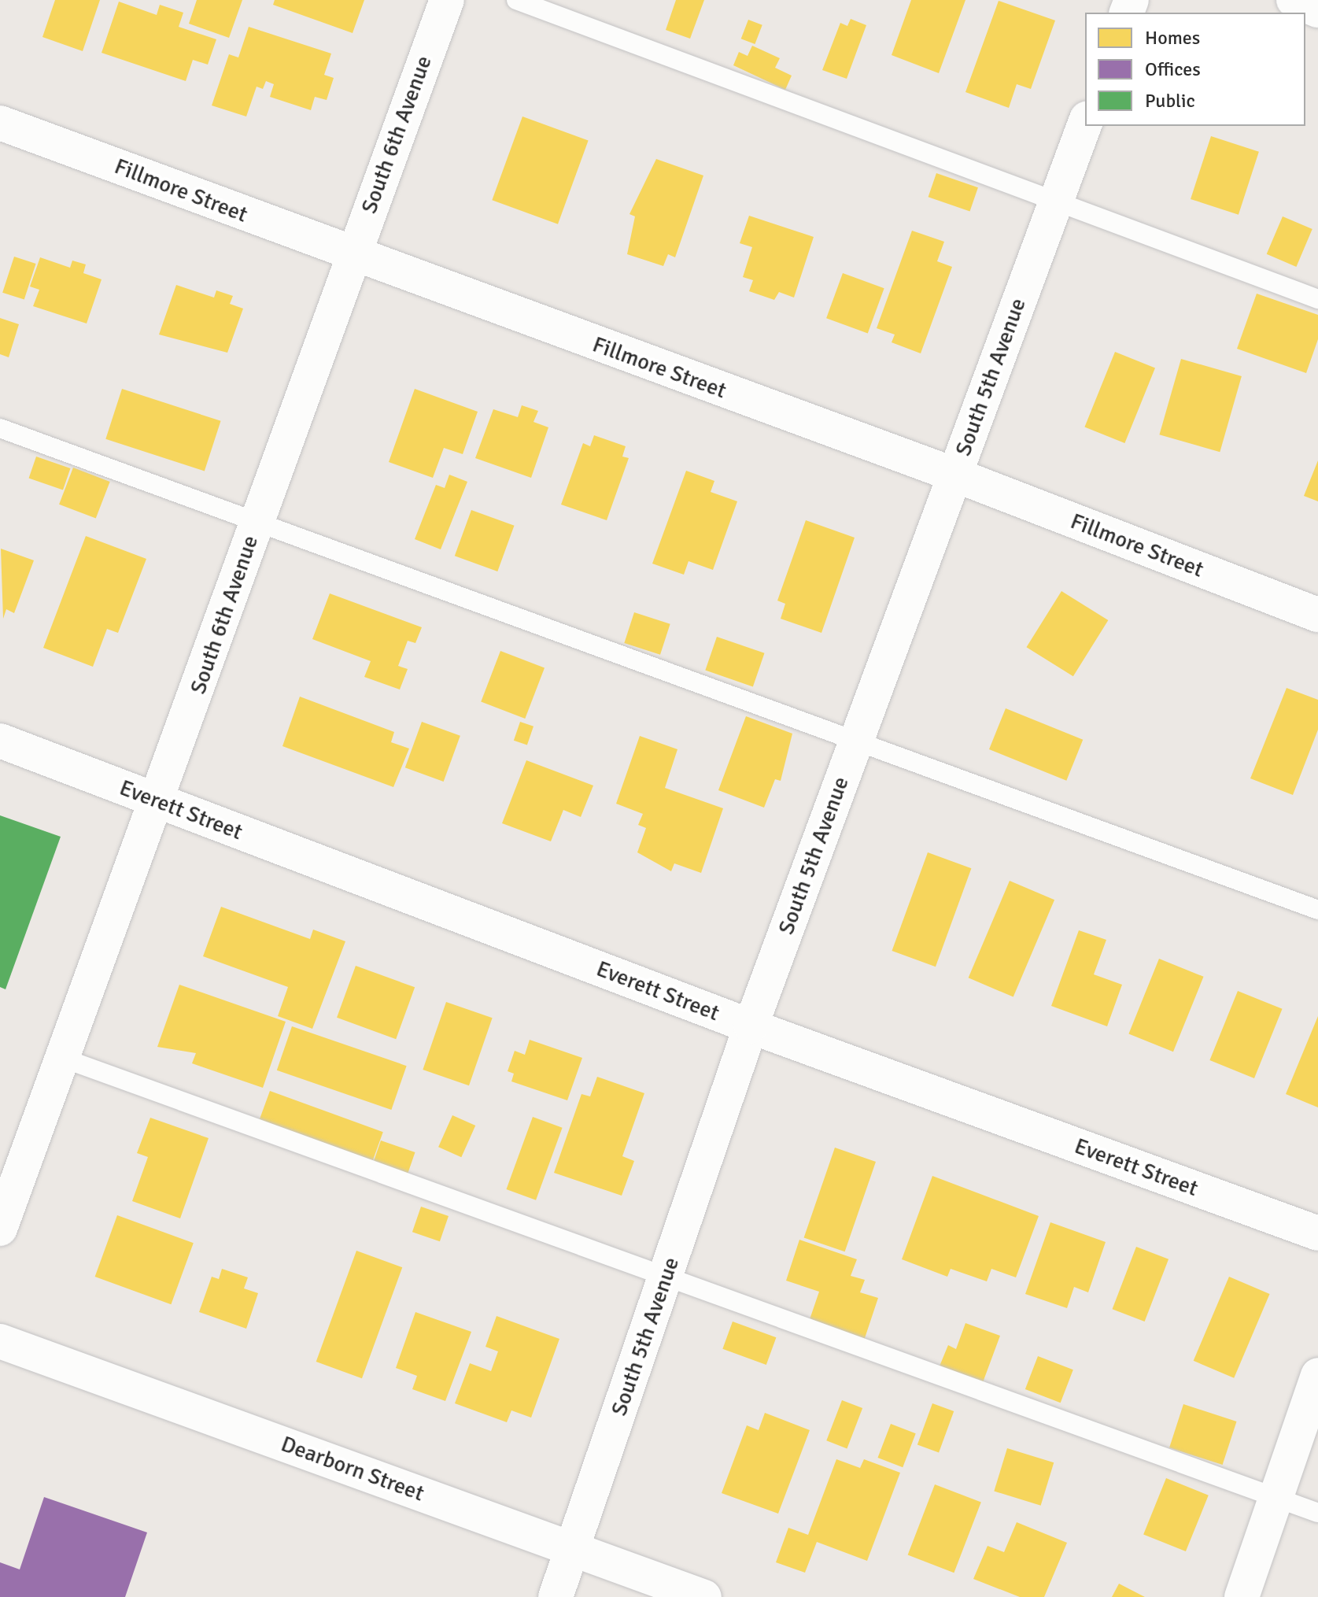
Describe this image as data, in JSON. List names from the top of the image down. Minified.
{"streets":{"street":["South 6th Avenue","Fillmore Street","South 5th Avenue","Everett Street","Dearborn Street"]},"crossings":[["South 6th Avenue","Fillmore Street"],["South 6th Avenue","Everett Street"],["Fillmore Street","South 5th Avenue"],["South 5th Avenue","Everett Street"],["South 5th Avenue","Dearborn Street"]],"legend":["Homes","Offices","Public"]}
